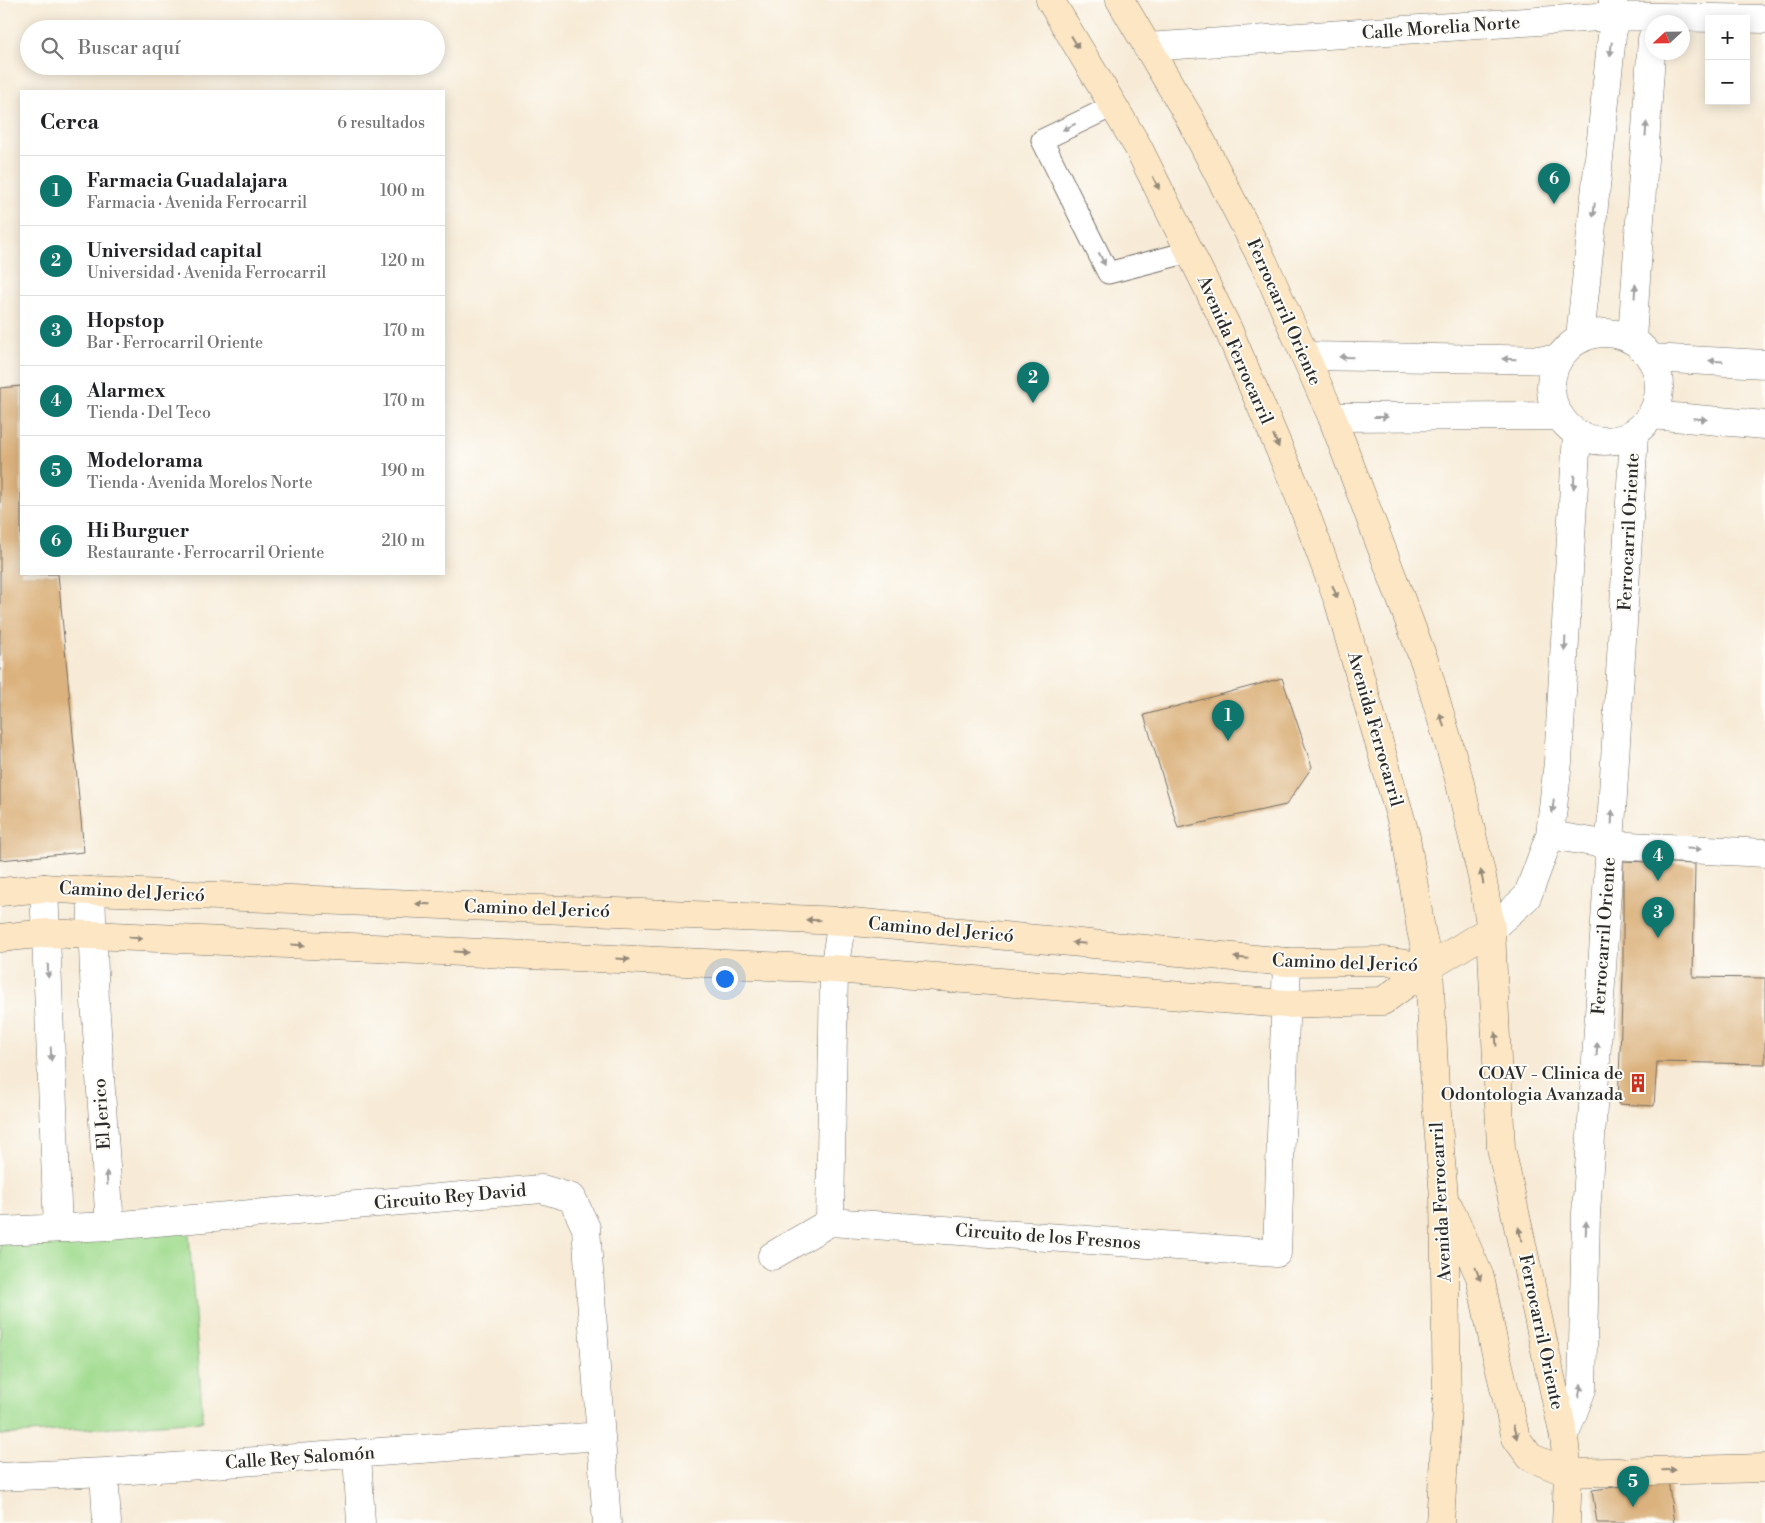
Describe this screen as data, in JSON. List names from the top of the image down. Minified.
{"streets":{"main road":["Ferrocarril Oriente","Avenida Ferrocarril","Camino del Jericó"],"street":["Calle Morelia Norte","El Jerico","Circuito Rey David","Circuito de los Fresnos","Calle Rey Salomón"]},"crossings":[["Calle Morelia Norte","Ferrocarril Oriente"],["Avenida Ferrocarril","Camino del Jericó"],["Camino del Jericó","El Jerico"],["Camino del Jericó","Circuito de los Fresnos"],["El Jerico","Circuito Rey David"],["Circuito Rey David","Calle Rey Salomón"]],"one_way":["Ferrocarril Oriente","Avenida Ferrocarril"],"places":{"building":["COAV - Clinica de Odontologia Avanzada"]},"north":"left","page":{"map_buttons":["+","−"],"search":"Buscar aquí","heading":["Cerca","6 resultados"],"list":[{"mark":"1","name":"Farmacia Guadalajara","note":"Farmacia · Avenida Ferrocarril","value":"100 m"},{"mark":"2","name":"Universidad capital","note":"Universidad · Avenida Ferrocarril","value":"120 m"},{"mark":"3","name":"Hopstop","note":"Bar · Ferrocarril Oriente","value":"170 m"},{"mark":"4","name":"Alarmex","note":"Tienda · Del Teco","value":"170 m"},{"mark":"5","name":"Modelorama","note":"Tienda · Avenida Morelos Norte","value":"190 m"},{"mark":"6","name":"Hi Burguer","note":"Restaurante · Ferrocarril Oriente","value":"210 m"}],"pins":["6","2","1","4","3","5"]}}
